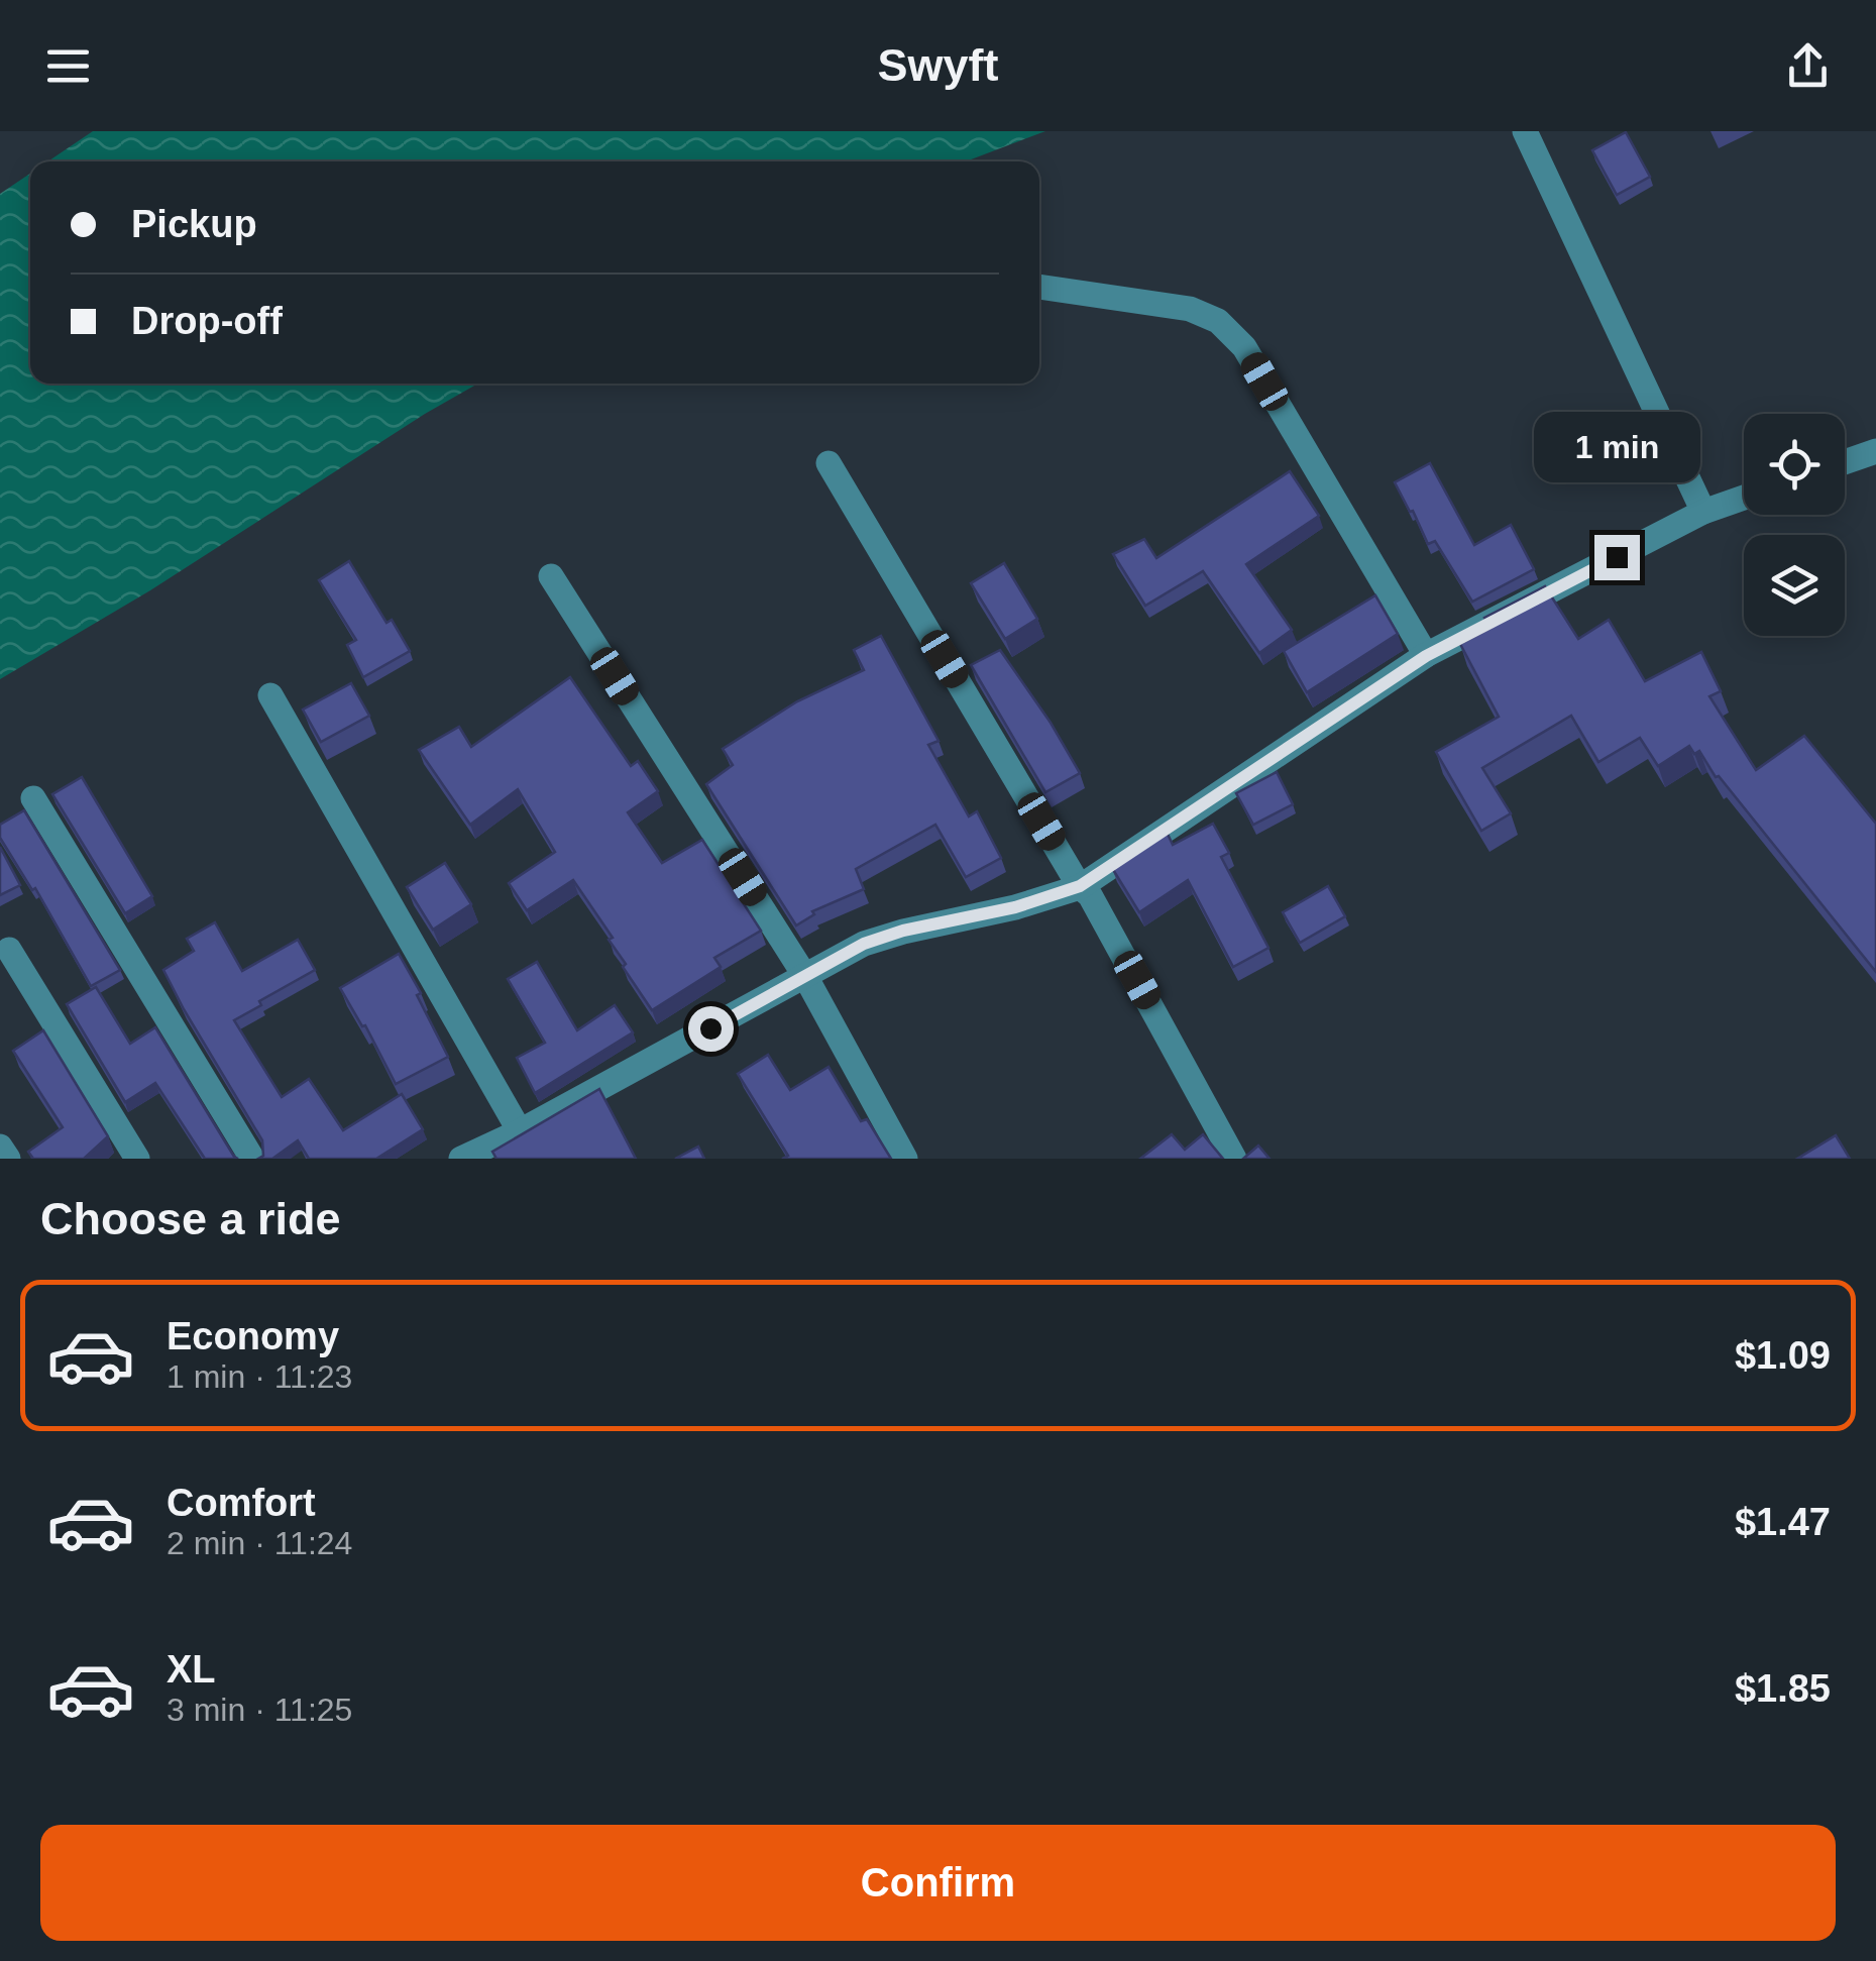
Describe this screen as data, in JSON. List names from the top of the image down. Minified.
{"page":{"header":"Swyft","banner":["Pickup","Drop-off"],"bubble":"1 min","heading":"Choose a ride","list":[{"name":"Economy","note":"1 min · 11:23","value":"$1.09"},{"name":"Comfort","note":"2 min · 11:24","value":"$1.47"},{"name":"XL","note":"3 min · 11:25","value":"$1.85"}],"buttons":"Confirm"}}
